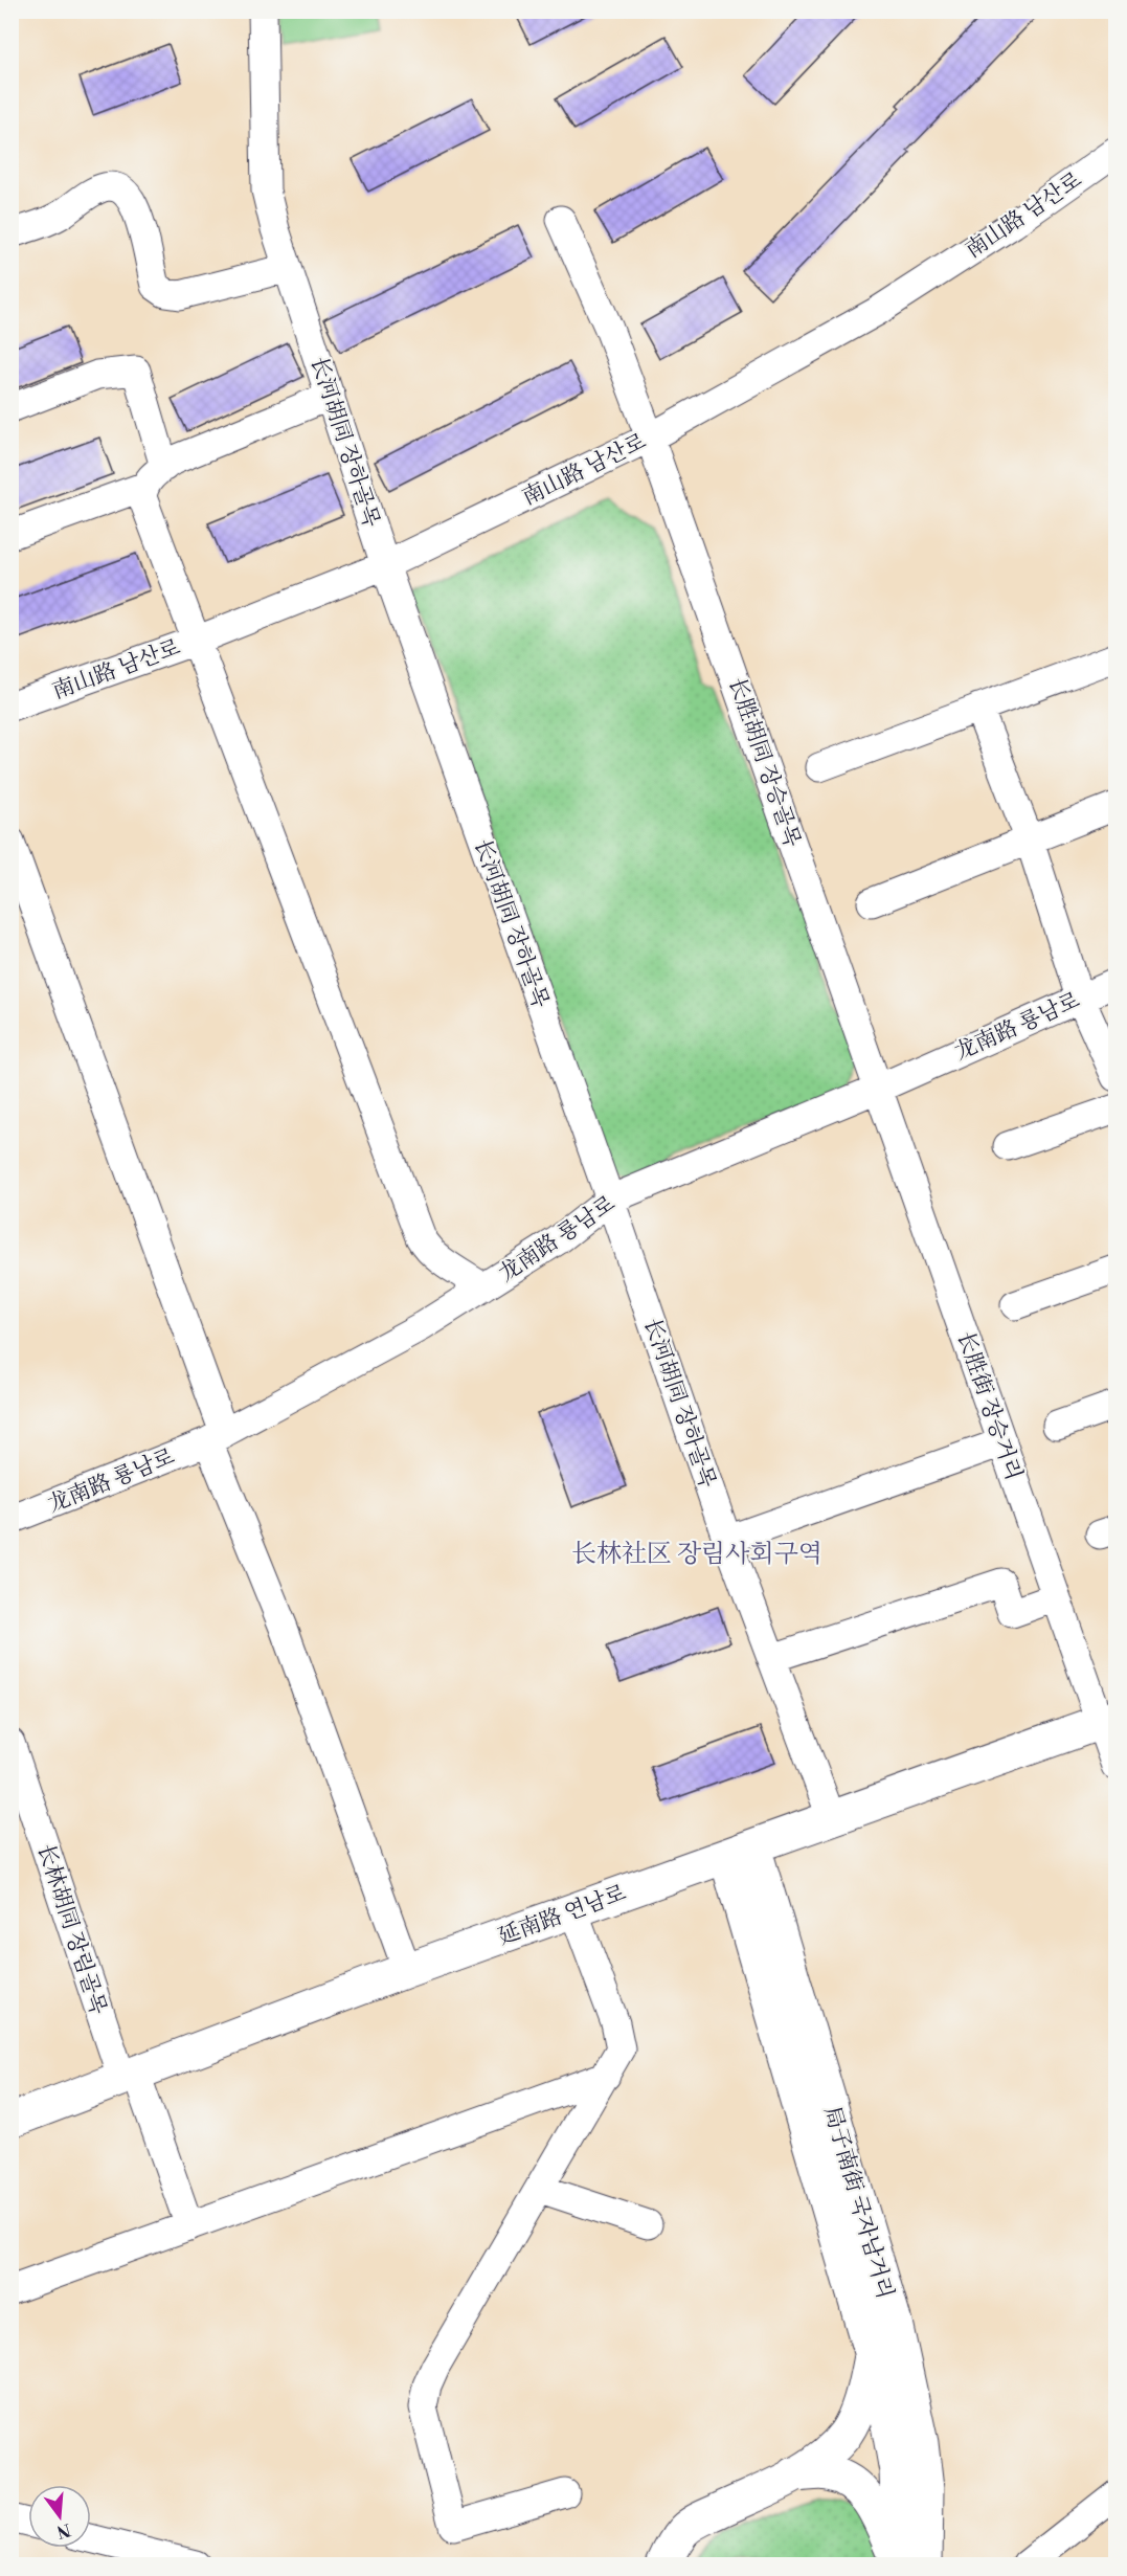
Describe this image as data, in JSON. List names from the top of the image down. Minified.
{"streets":{"main road":["延南路 연남로","局子南街 국자남거리"],"street":["南山路 남산로","长河胡同 장하골목","长胜胡同 장승골목","龙南路 룡남로","长胜街 장승거리","长林胡同 장림골목"]},"crossings":[["南山路 남산로","长河胡同 장하골목"],["南山路 남산로","长胜胡同 장승골목"],["长河胡同 장하골목","龙南路 룡남로"],["长河胡同 장하골목","延南路 연남로"],["长胜胡同 장승골목","龙南路 룡남로"],["长胜胡同 장승골목","长胜街 장승거리"],["龙南路 룡남로","长胜街 장승거리"],["长胜街 장승거리","延南路 연남로"],["延南路 연남로","长林胡同 장림골목"],["延南路 연남로","局子南街 국자남거리"]],"districts":["长林社区 장림사회구역"],"north":"bottom"}
